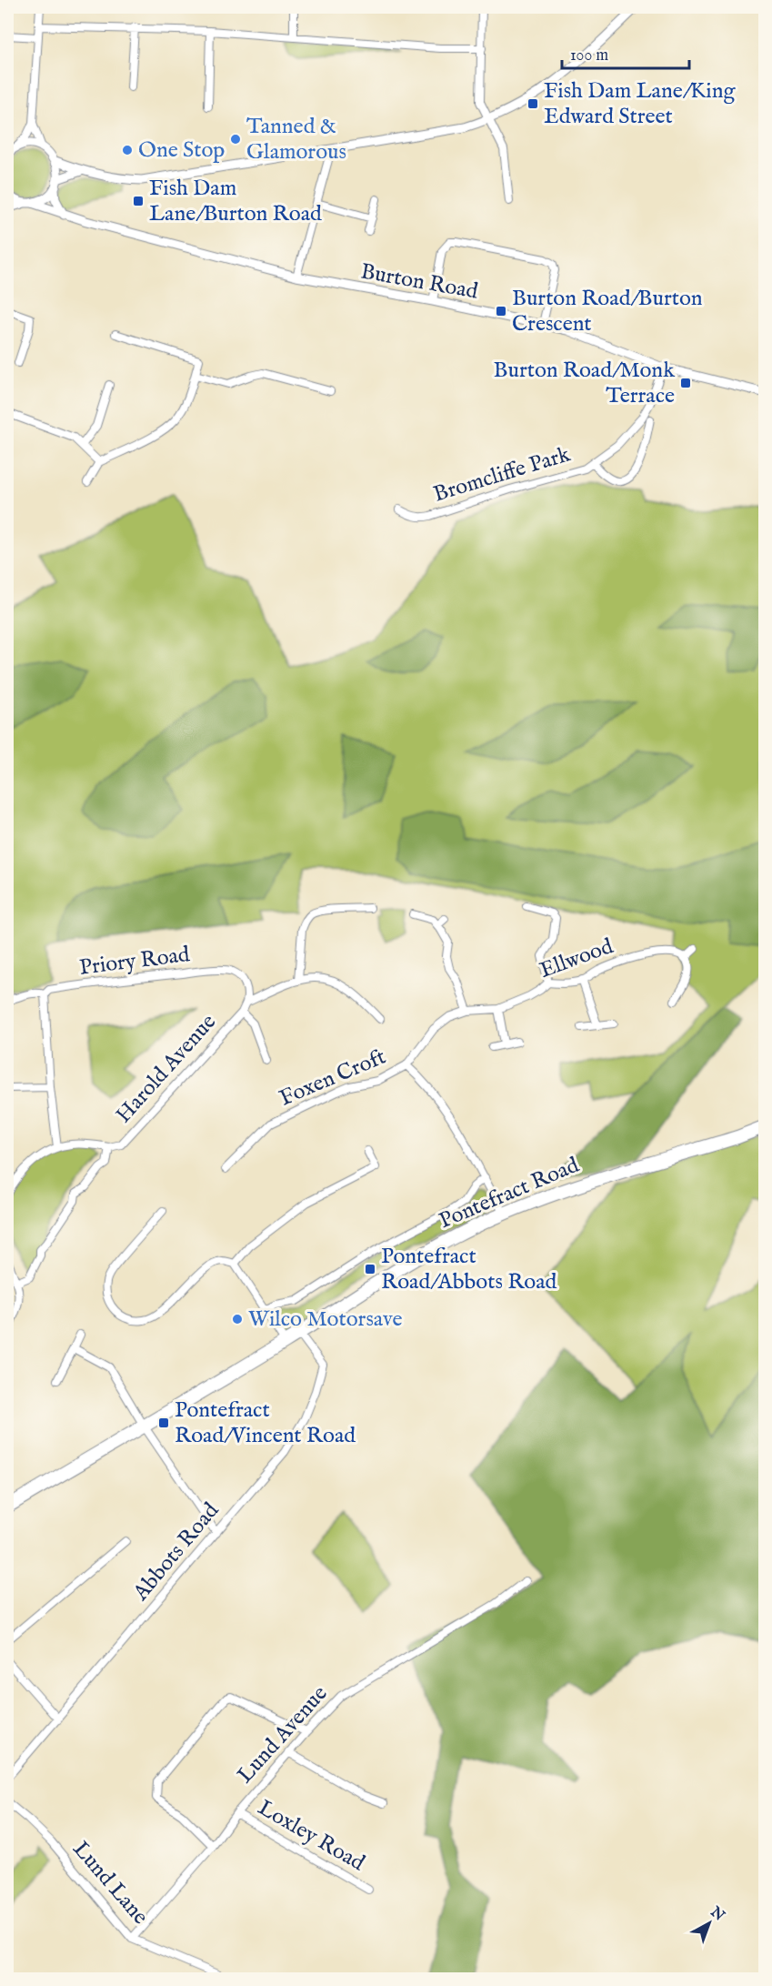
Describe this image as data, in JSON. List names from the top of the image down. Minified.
{"streets":{"highway":["Pontefract Road"],"street":["Burton Road","Bromcliffe Park","Ellwood","Priory Road","Harold Avenue","Foxen Croft","Abbots Road","Lund Avenue","Loxley Road","Lund Lane"]},"crossings":[["Burton Road","Bromcliffe Park"],["Ellwood","Foxen Croft"],["Priory Road","Harold Avenue"],["Pontefract Road","Abbots Road"],["Lund Avenue","Loxley Road"],["Lund Avenue","Lund Lane"]],"places":{"transit":["Fish Dam Lane/King Edward Street","Fish Dam Lane/Burton Road","Burton Road/Burton Crescent","Burton Road/Monk Terrace","Pontefract Road/Abbots Road","Pontefract Road/Vincent Road"],"other":["Tanned & Glamorous","One Stop","Wilco Motorsave"]},"scale_bar":"100 m","north":"top right"}
